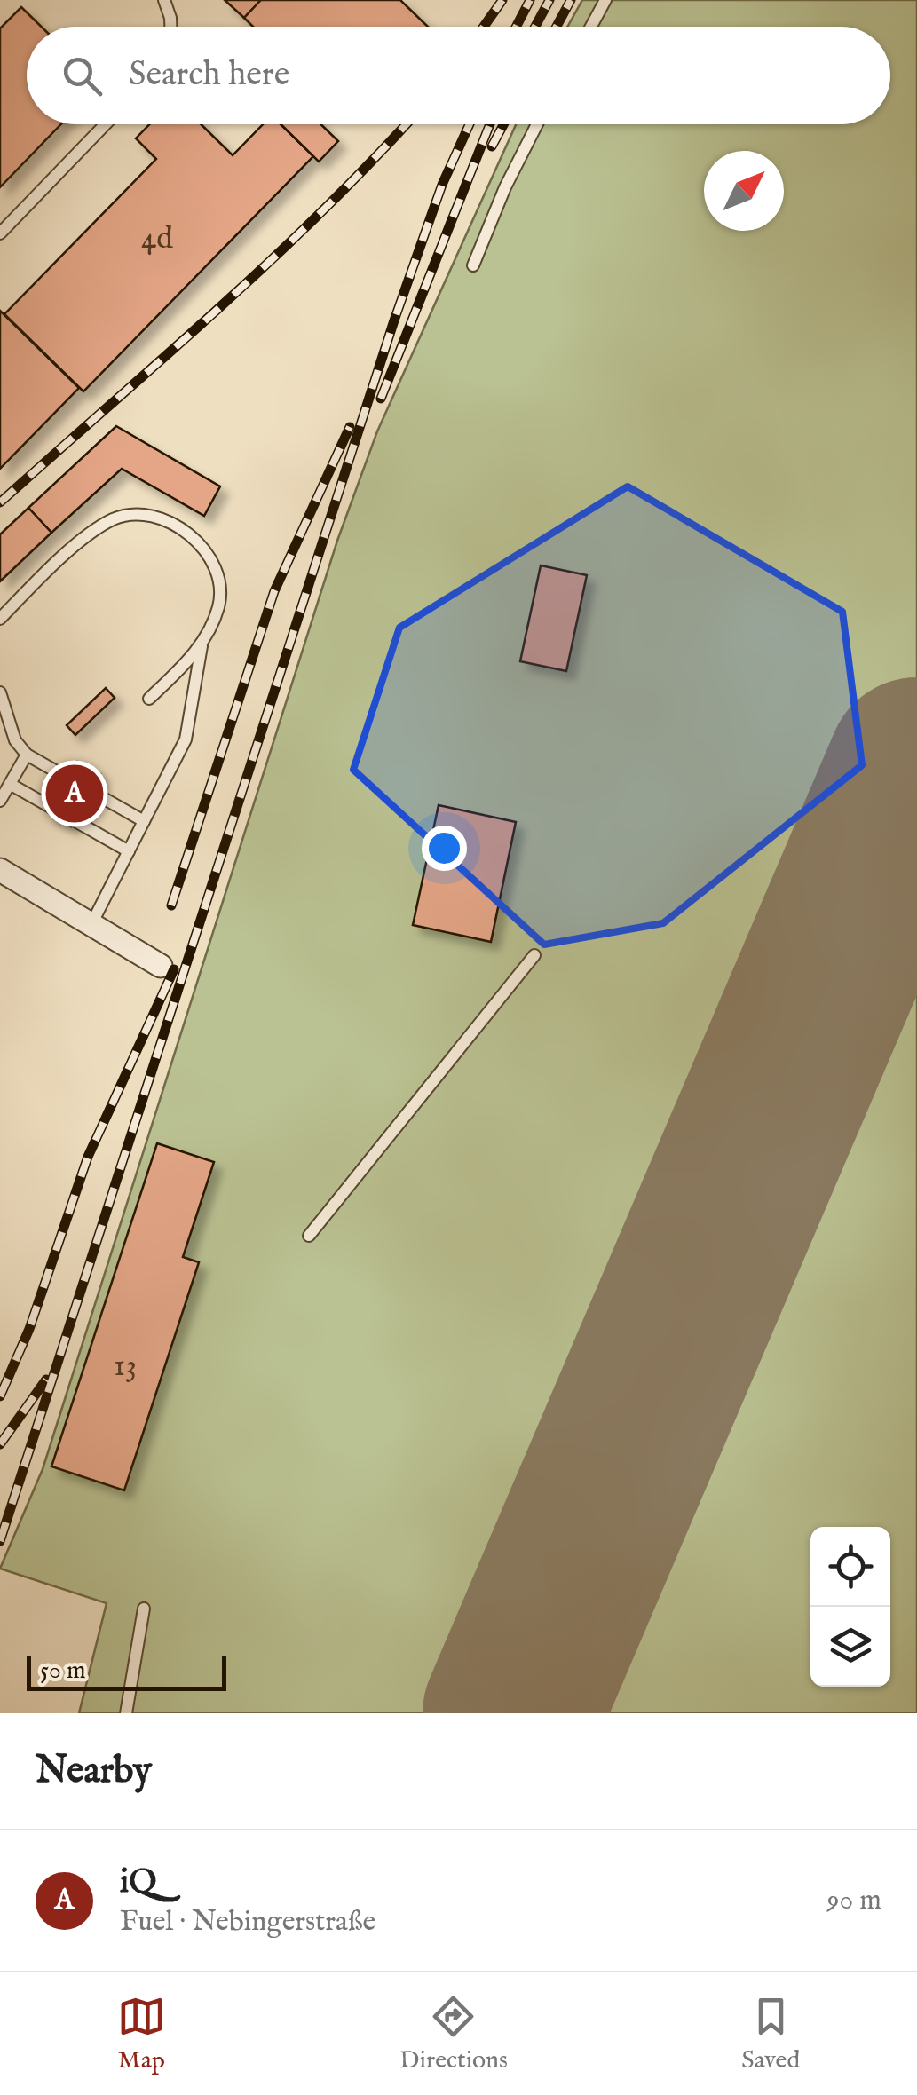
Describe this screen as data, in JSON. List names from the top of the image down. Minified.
{"house_numbers":["4d","13"],"scale_bar":"50 m","north":"top right","page":{"search":"Search here","pins":"A","scale":"50 m","heading":"Nearby","list":[{"mark":"A","name":"iQ","note":"Fuel · Nebingerstraße","value":"90 m"}],"nav":["Map","Directions","Saved"]}}
